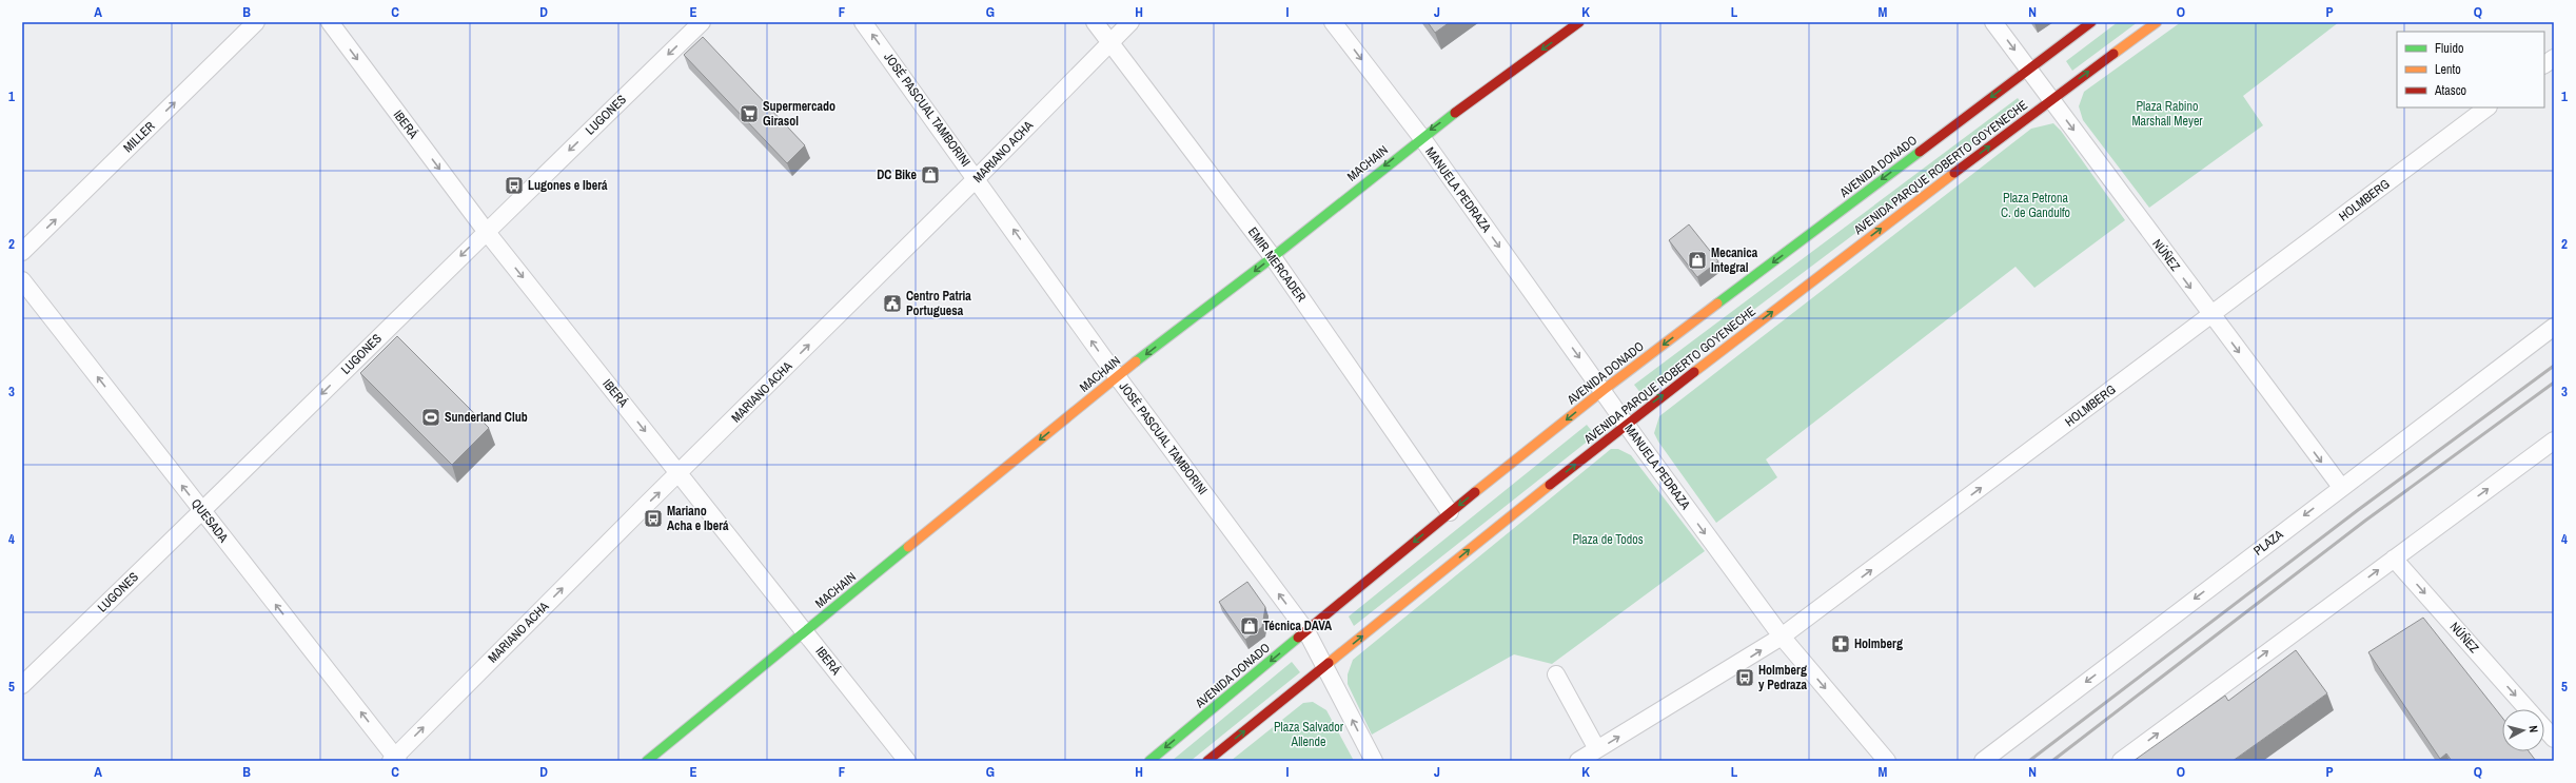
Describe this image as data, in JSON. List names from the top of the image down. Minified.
{"streets":{"main road":["MACHAIN","AVENIDA DONADO","AVENIDA PARQUE ROBERTO GOYENECHE"],"street":["JOSÉ PASCUAL TAMBORINI","LUGONES","IBERÁ","MILLER","MARIANO ACHA","MANUELA PEDRAZA","HOLMBERG","NÚÑEZ","EMIR MERCADER","QUESADA","PLAZA"]},"crossings":[["JOSÉ PASCUAL TAMBORINI","MARIANO ACHA"],["JOSÉ PASCUAL TAMBORINI","MACHAIN"],["JOSÉ PASCUAL TAMBORINI","AVENIDA DONADO"],["JOSÉ PASCUAL TAMBORINI","AVENIDA PARQUE ROBERTO GOYENECHE"],["LUGONES","IBERÁ"],["LUGONES","QUESADA"],["IBERÁ","MARIANO ACHA"],["IBERÁ","MACHAIN"],["MARIANO ACHA","EMIR MERCADER"],["MARIANO ACHA","QUESADA"],["MACHAIN","MANUELA PEDRAZA"],["MACHAIN","EMIR MERCADER"],["AVENIDA DONADO","MANUELA PEDRAZA"],["AVENIDA DONADO","NÚÑEZ"],["AVENIDA DONADO","EMIR MERCADER"],["AVENIDA PARQUE ROBERTO GOYENECHE","MANUELA PEDRAZA"],["AVENIDA PARQUE ROBERTO GOYENECHE","NÚÑEZ"],["MANUELA PEDRAZA","HOLMBERG"],["HOLMBERG","NÚÑEZ"],["NÚÑEZ","PLAZA"]],"one_way":["JOSÉ PASCUAL TAMBORINI","LUGONES","IBERÁ","MILLER","MARIANO ACHA","MACHAIN","AVENIDA DONADO","AVENIDA PARQUE ROBERTO GOYENECHE","MANUELA PEDRAZA","HOLMBERG","NÚÑEZ","QUESADA"],"parks":["Plaza Rabino Marshall Meyer","Plaza Petrona C. de Gandulfo","Plaza de Todos","Plaza Salvador Allende"],"places":{"supermarket":["Supermercado Girasol"],"shop":["DC Bike","Mecanica Integral","Técnica DAVA"],"bus stop":["Lugones e Iberá","Mariano Acha e Iberá","Holmberg y Pedraza"],"public building":["Centro Patria Portuguesa"],"sports":["Sunderland Club"],"pharmacy":["Holmberg"]},"legend":["Fluido","Lento","Atasco"],"north":"right","grid":{"columns":["A","B","C","D","E","F","G","H","I","J","K","L","M","N","O","P","Q"],"rows":["1","2","3","4","5"]}}
